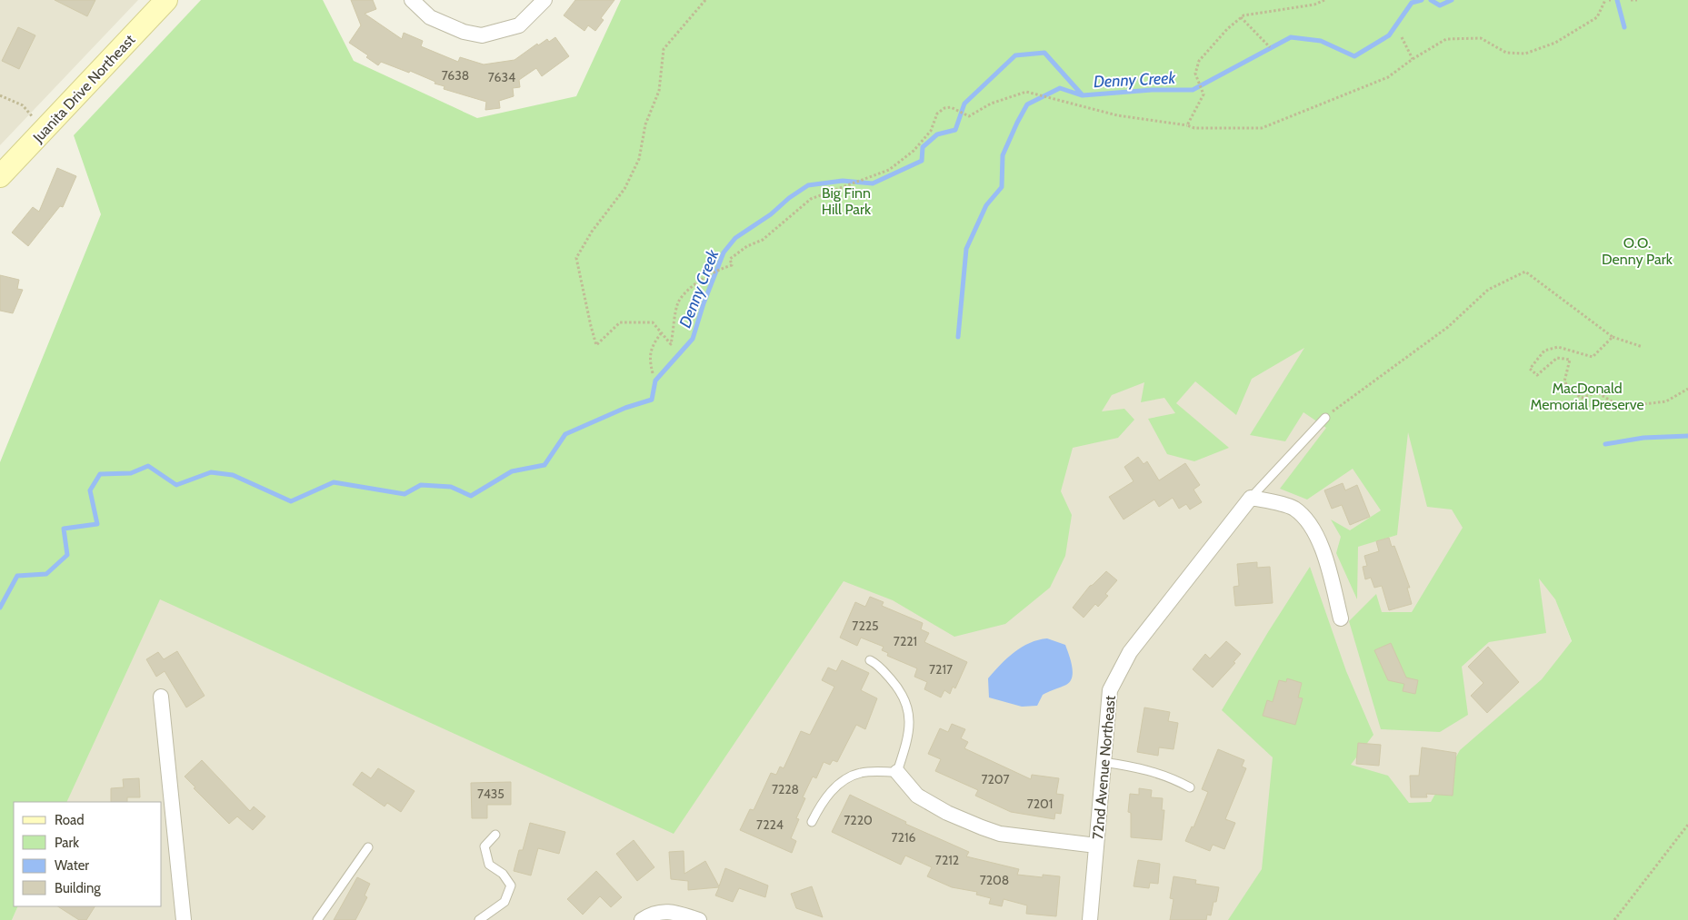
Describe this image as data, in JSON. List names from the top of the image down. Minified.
{"streets":{"main road":["Juanita Drive Northeast"],"street":["72nd Avenue Northeast"]},"water":["Denny Creek"],"parks":["Big Finn Hill Park","O.O. Denny Park","MacDonald Memorial Preserve"],"house_numbers":["7638","7634","7225","7221","7217","7207","7228","7435","7201","7220","7224","7216","7212","7208"],"legend":["Road","Park","Water","Building"]}
